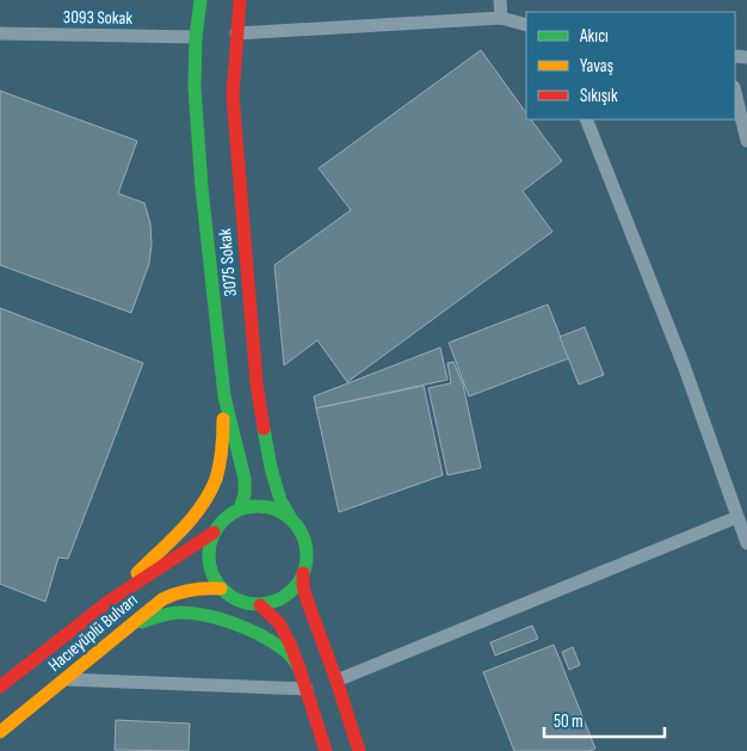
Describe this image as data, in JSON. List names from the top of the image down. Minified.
{"streets":{"street":["3093 Sokak","3075 Sokak","Hacıeyüplü Bulvarı"]},"crossings":[["3093 Sokak","3075 Sokak"],["3075 Sokak","Hacıeyüplü Bulvarı"]],"legend":["Akıcı","Yavaş","Sıkışık"],"scale_bar":"50 m"}
